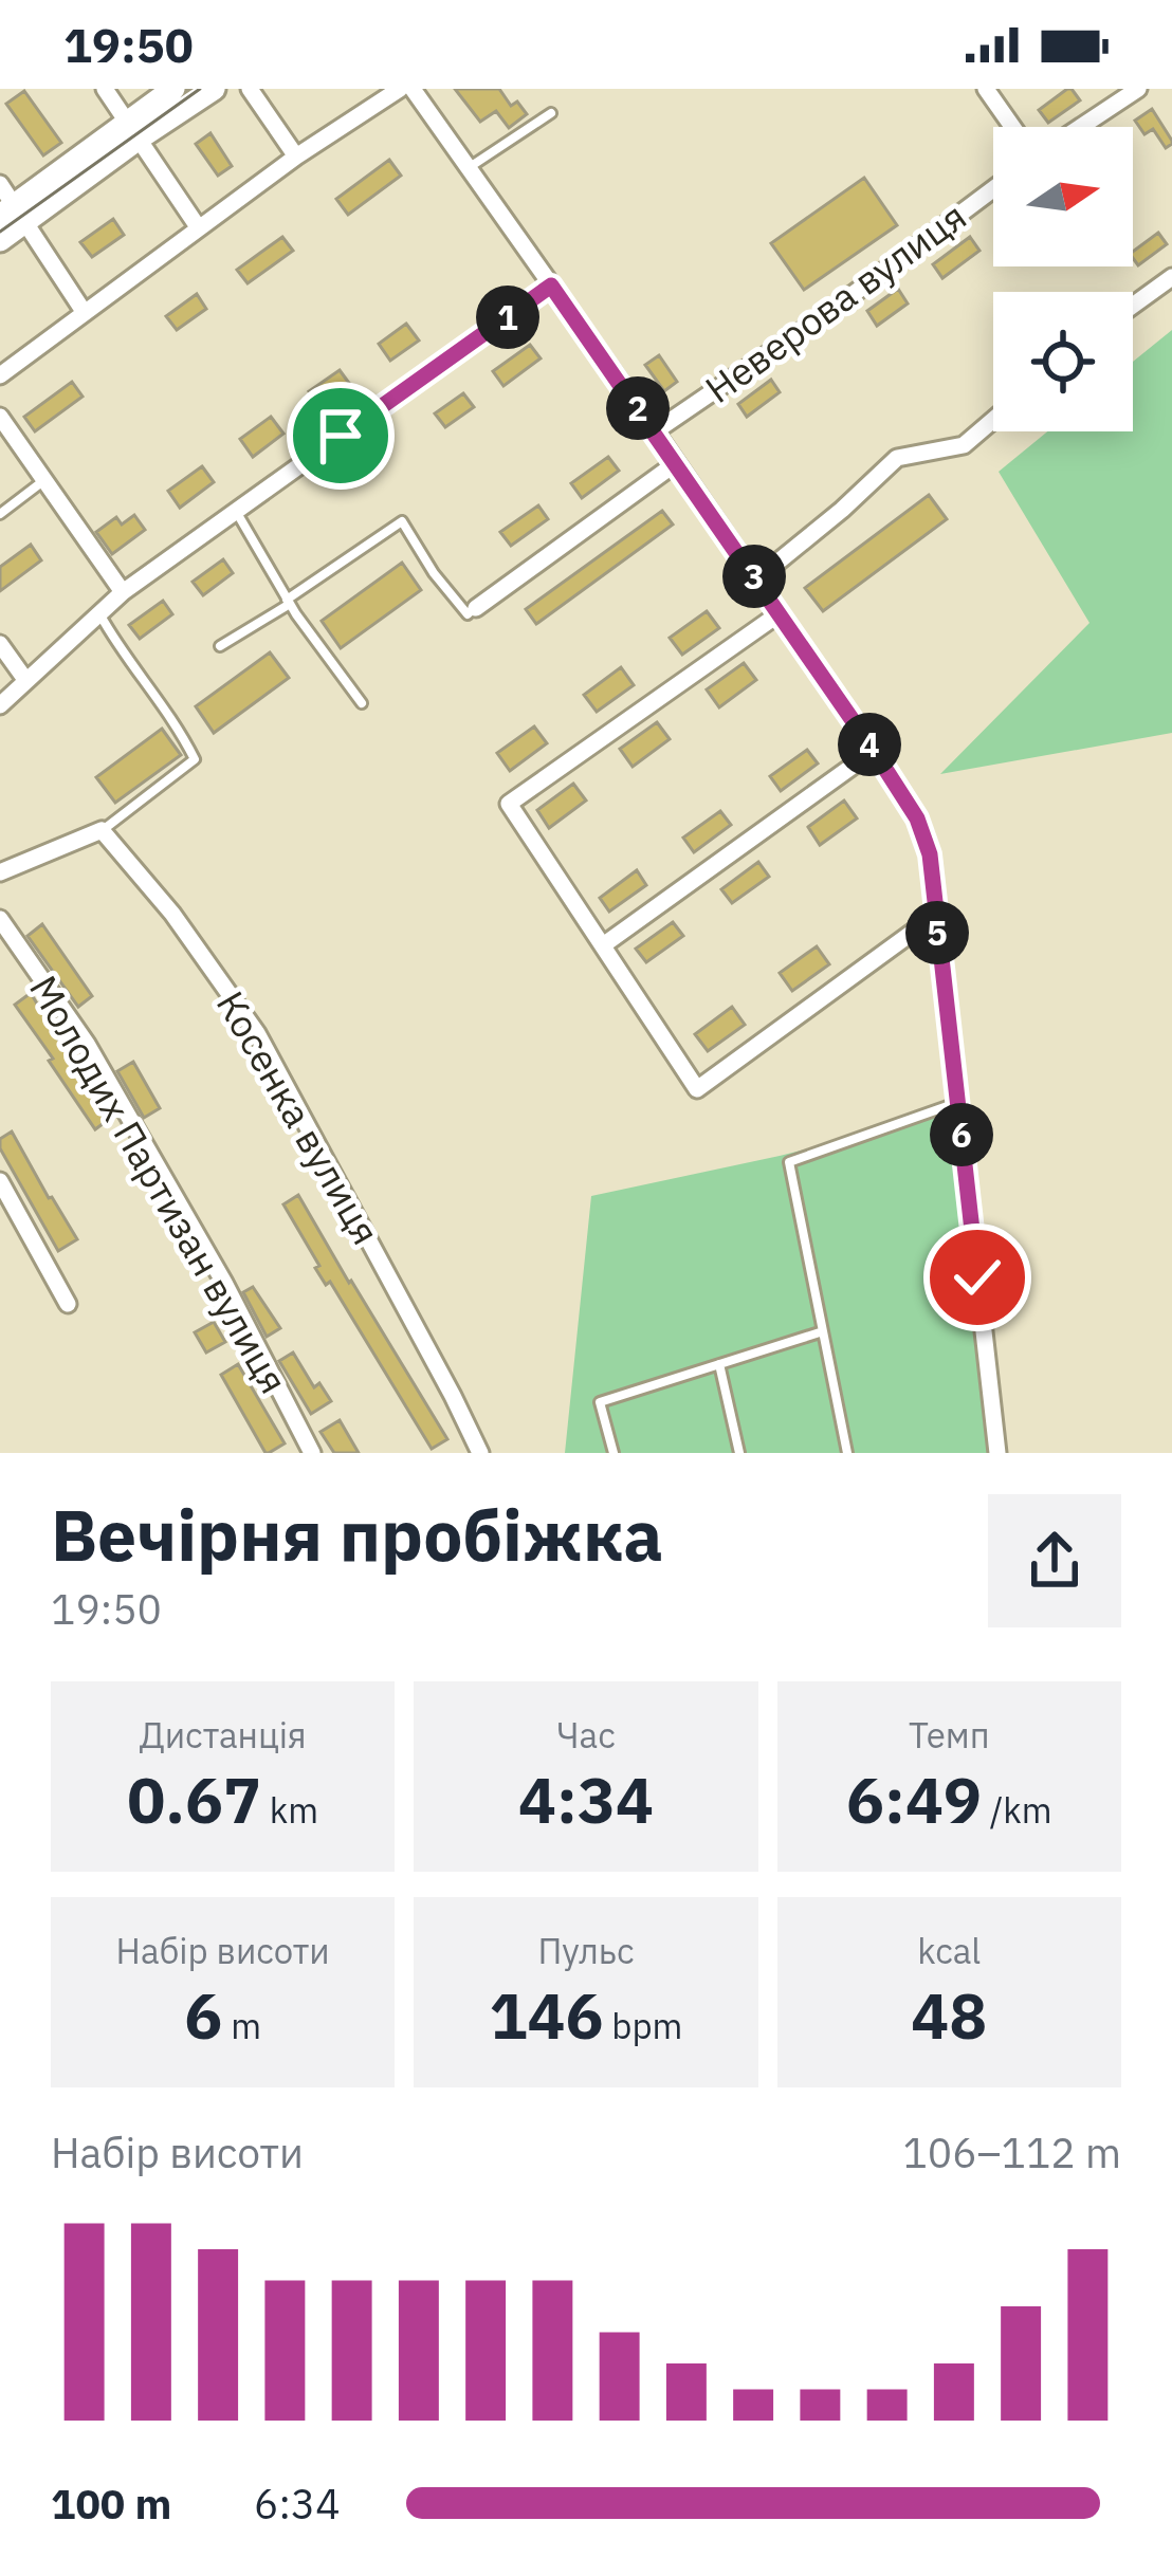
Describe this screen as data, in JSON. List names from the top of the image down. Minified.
{"streets":{"street":["Неверова вулиця","Косенка вулиця","Молодих Партизан вулиця"]},"north":"right","page":{"status":"19:50","pins":["1","2","3","4","5","6"],"heading":["Вечірня пробіжка","19:50"],"stats":[["Дистанція","0.67 km"],["Час","4:34"],["Темп","6:49 /km"],["Набір висоти","6 m"],["Пульс","146 bpm"],["kcal","48"]],"chart":["Набір висоти","106–112 m"],"list":[{"name":"100 m","note":"6:34"}]}}
